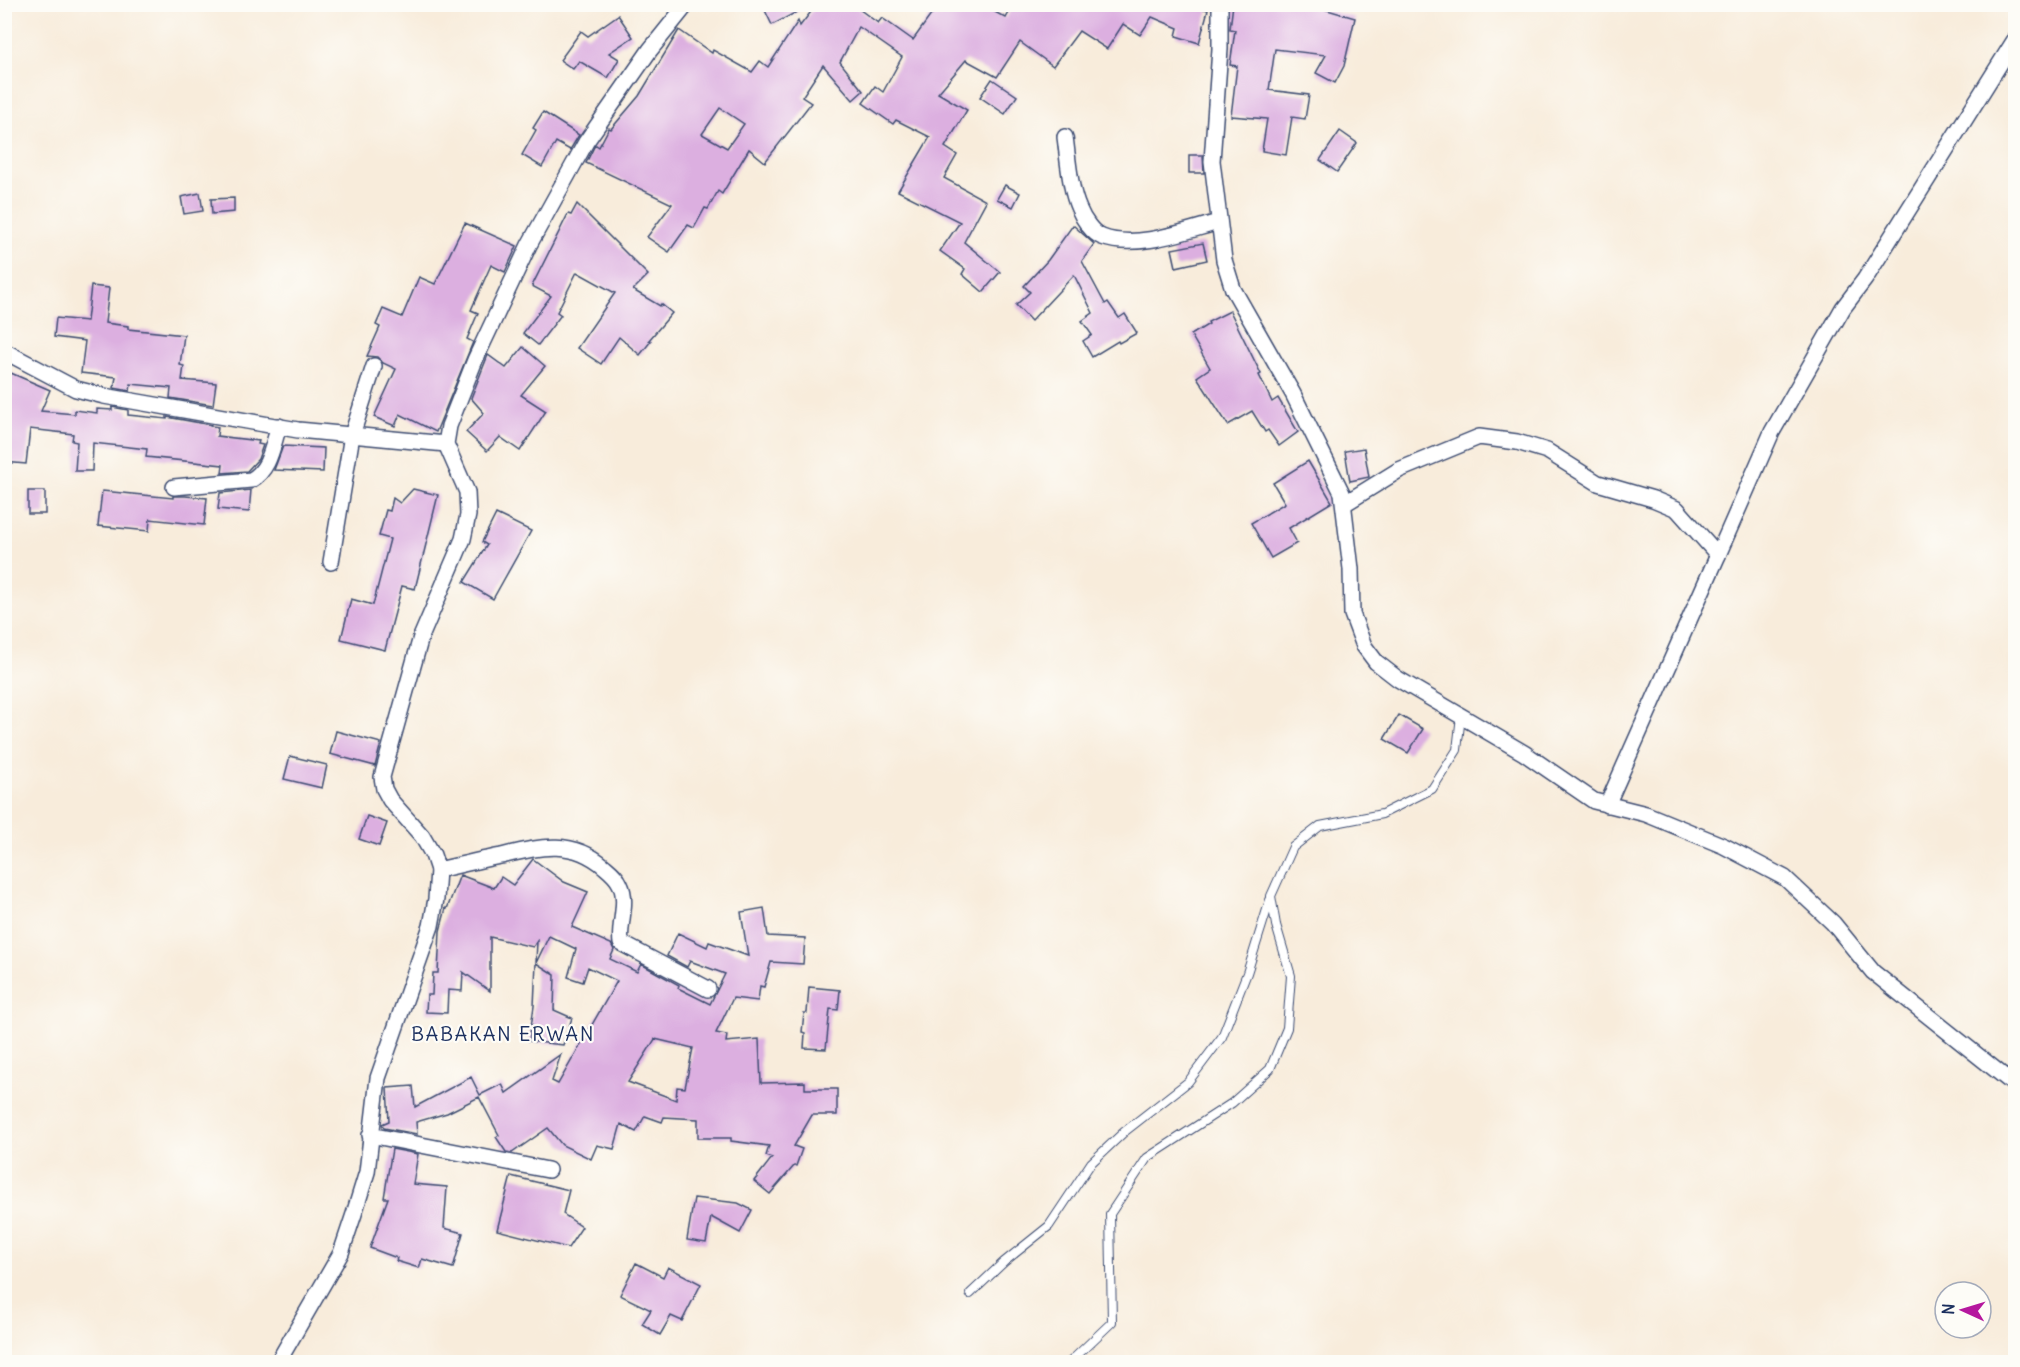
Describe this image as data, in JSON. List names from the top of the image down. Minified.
{"districts":["BABAKAN ERWAN"],"north":"left"}
